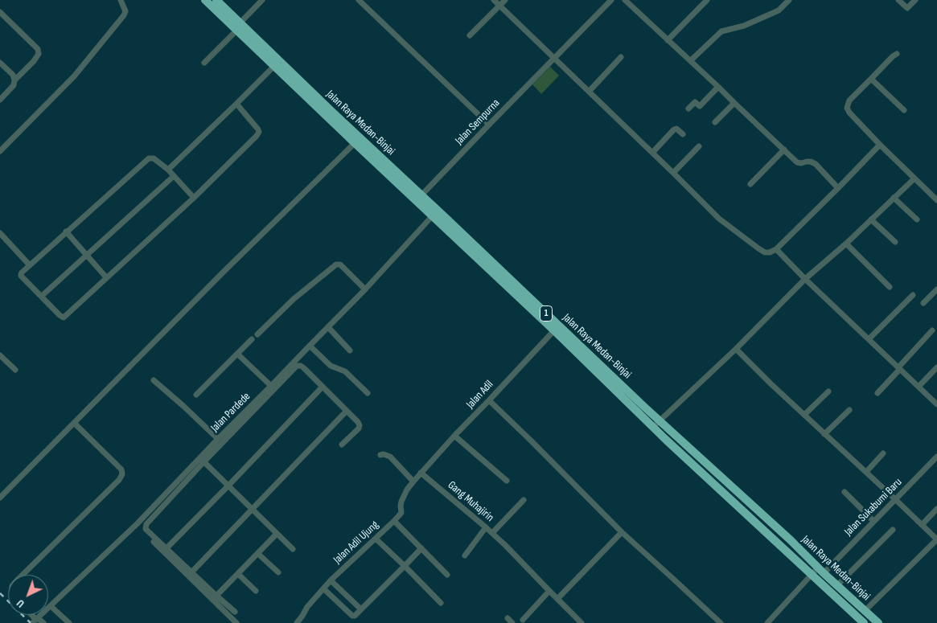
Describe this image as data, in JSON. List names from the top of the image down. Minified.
{"streets":{"highway":["Jalan Raya Medan-Binjai","1"],"street":["Jalan Sempurna","Jalan Adil","Jalan Pardede","Gang Muhajirin","Jalan Sukabumi Baru","Jalan Adil Ujung"]},"crossings":[["Jalan Sempurna","Jalan Raya Medan-Binjai"],["Jalan Raya Medan-Binjai","Jalan Adil"],["Jalan Raya Medan-Binjai","Jalan Pardede"],["Jalan Raya Medan-Binjai","Jalan Sukabumi Baru"],["Jalan Adil","Gang Muhajirin"],["Jalan Adil","Jalan Adil Ujung"],["Gang Muhajirin","Jalan Adil Ujung"]],"north":"bottom left"}
